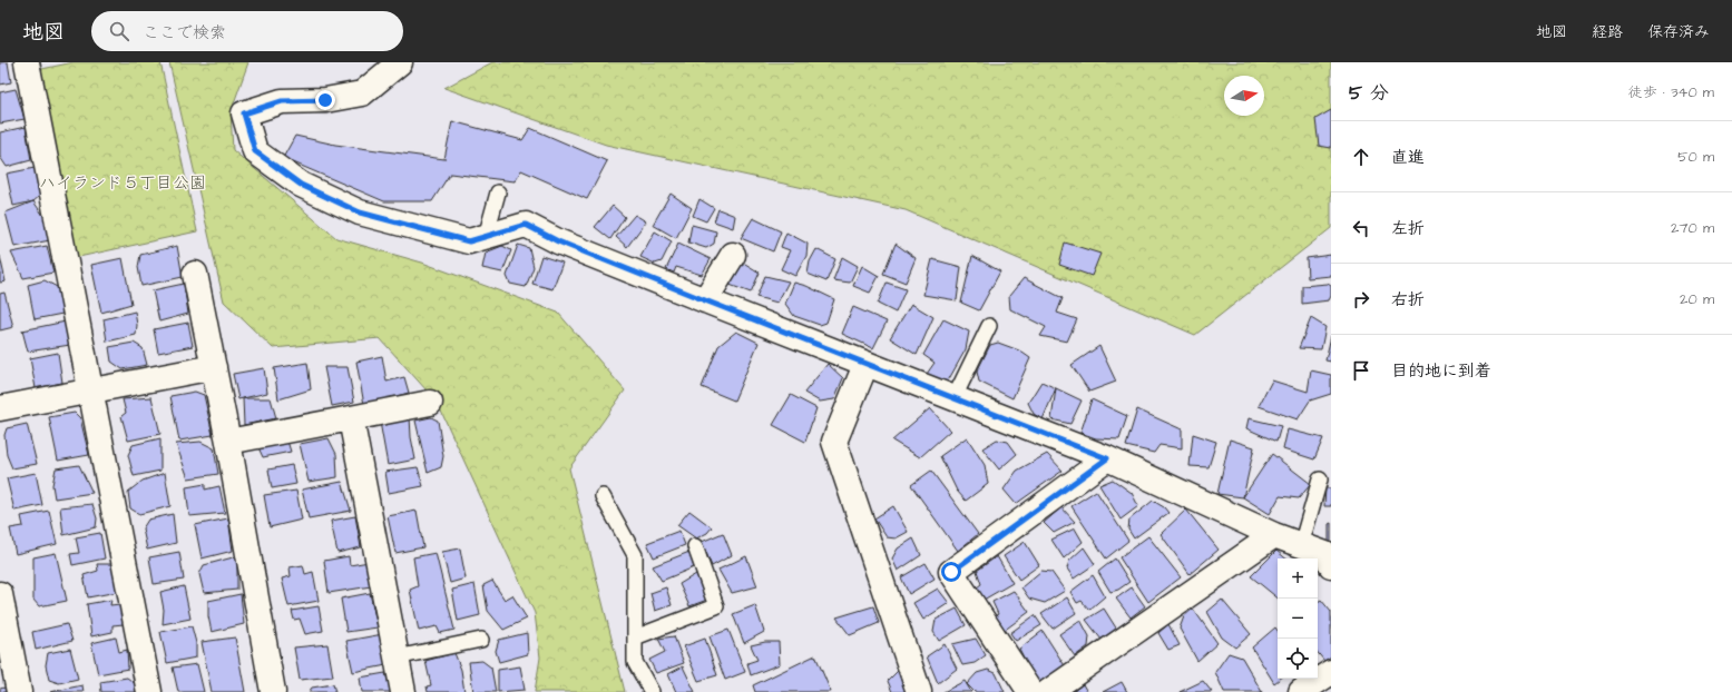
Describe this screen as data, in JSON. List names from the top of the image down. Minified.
{"parks":["ハイランド５丁目公園"],"north":"right","page":{"header":"地図","search":"ここで検索","nav":["地図","経路","保存済み"],"heading":["5 分","徒歩 · 340 m"],"list":[["直進","50 m"],["左折","270 m"],["右折","20 m"],"目的地に到着"],"map_buttons":["+","−"]}}
